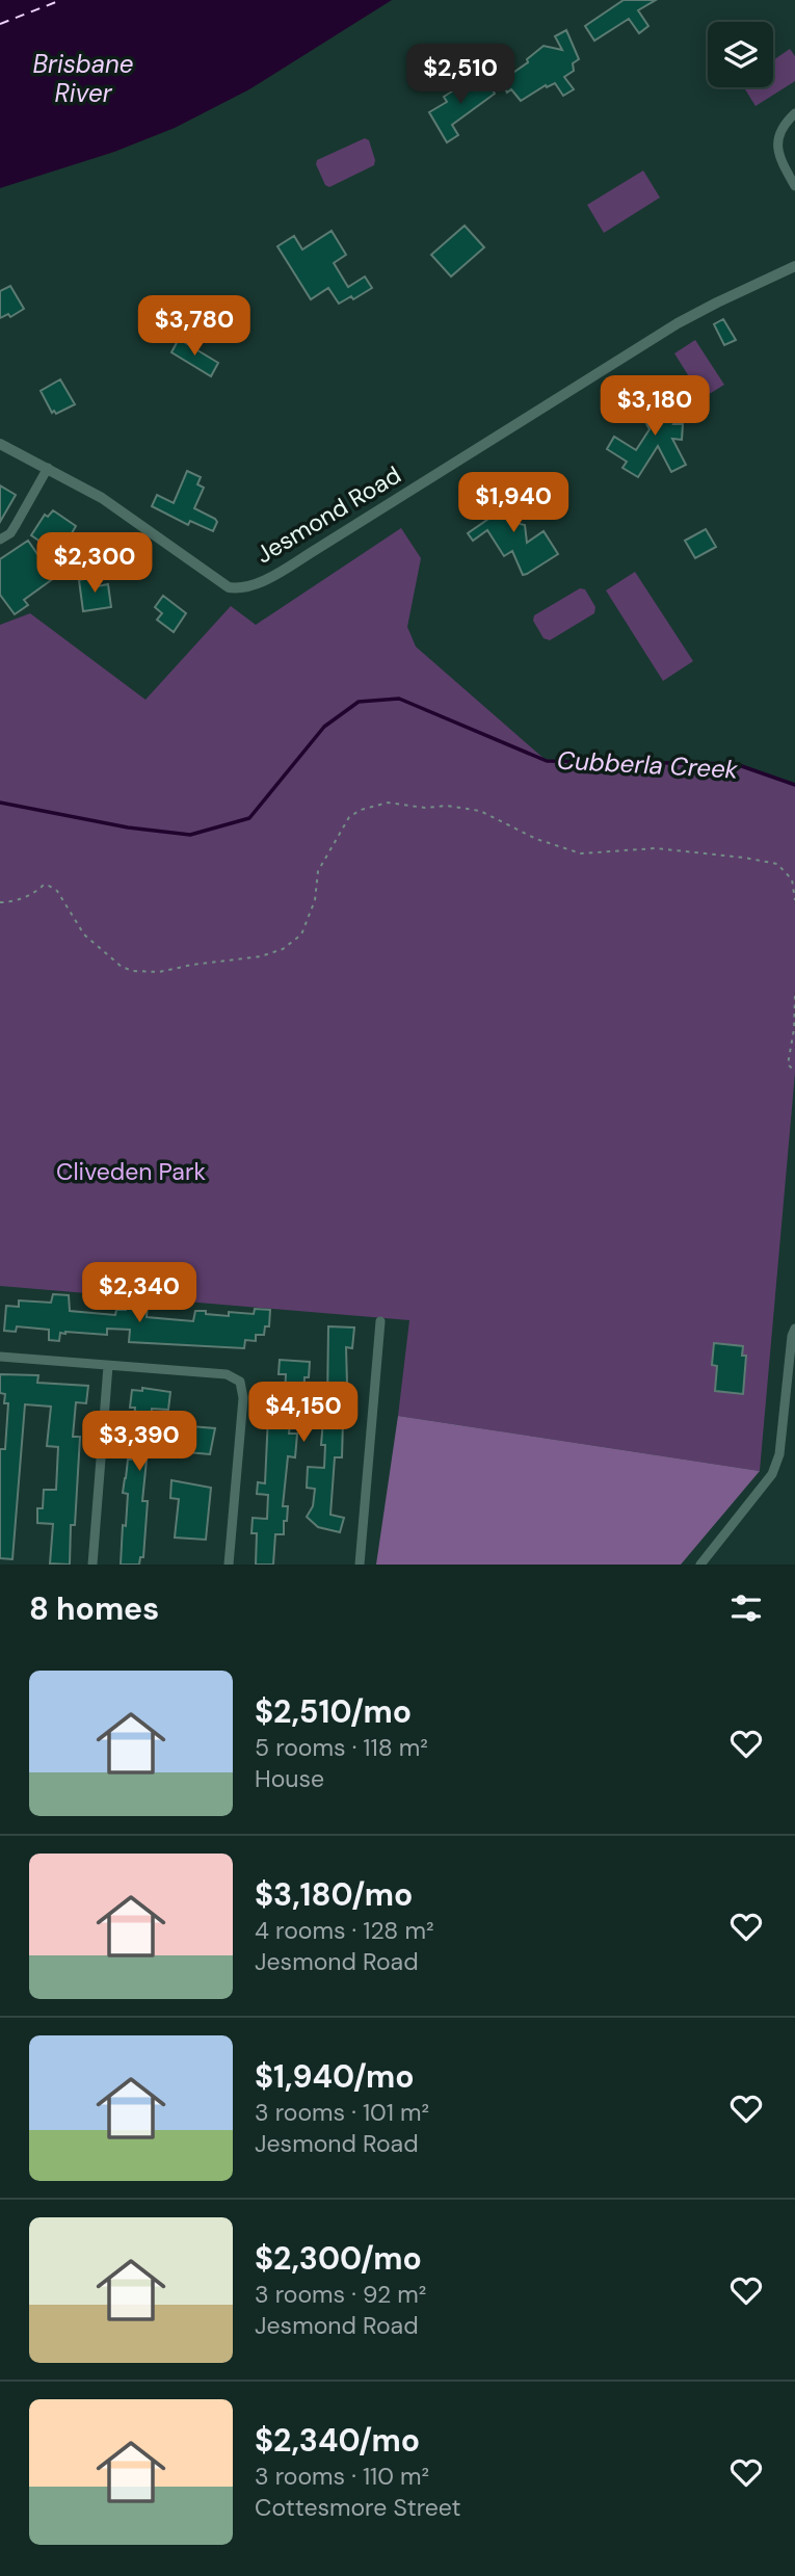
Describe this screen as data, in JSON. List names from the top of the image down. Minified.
{"streets":{"street":["Jesmond Road"]},"water":["Brisbane River","Cubberla Creek"],"parks":["Cliveden Park"],"page":{"price":["$2,510","$3,780","$3,180","$1,940","$2,300","$2,340","$4,150","$3,390"],"heading":"8 homes","list":[{"name":"$2,510/mo","note":"5 rooms · 118 m² · House"},{"name":"$3,180/mo","note":"4 rooms · 128 m² · Jesmond Road"},{"name":"$1,940/mo","note":"3 rooms · 101 m² · Jesmond Road"},{"name":"$2,300/mo","note":"3 rooms · 92 m² · Jesmond Road"},{"name":"$2,340/mo","note":"3 rooms · 110 m² · Cottesmore Street"}]}}
